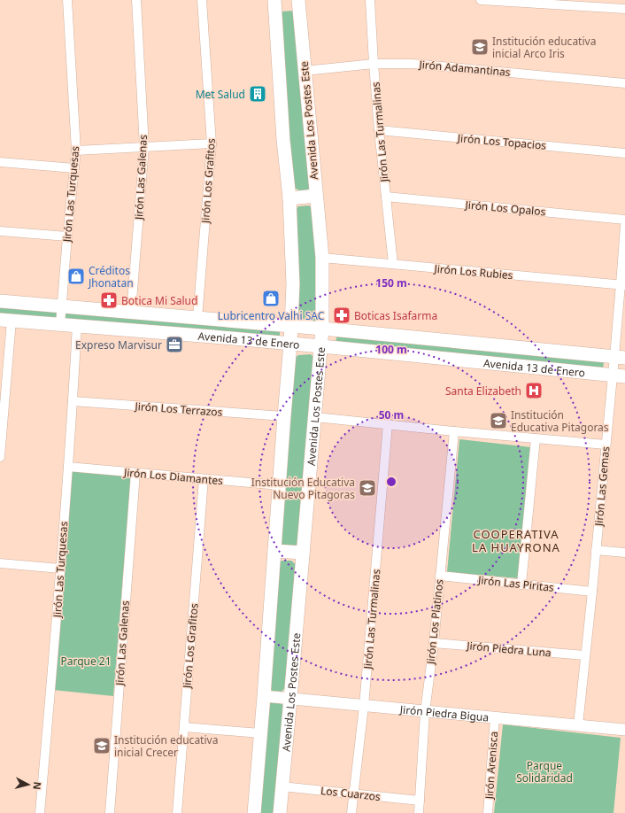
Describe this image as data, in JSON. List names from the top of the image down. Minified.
{"streets":{"main road":["Avenida Los Postes Este","Avenida 13 de Enero"],"street":["Jirón Adamantinas","Jirón Las Turmalinas","Jirón Los Topacios","Jirón Las Galenas","Jirón Los Grafitos","Jirón Las Turquesas","Jirón Los Opalos","Jirón Los Rubies","Jirón Los Terrazos","Jirón Los Diamantes","Jirón Las Gemas","Jirón Las Piritas","Jirón Los Platinos","Jirón Piedra Luna","Jirón Piedra Bigua","Jirón Arenisca","Los Cuarzos"]},"crossings":[["Jirón Adamantinas","Avenida Los Postes Este"],["Jirón Adamantinas","Jirón Las Turmalinas"],["Avenida Los Postes Este","Jirón Los Rubies"],["Avenida Los Postes Este","Avenida 13 de Enero"],["Avenida Los Postes Este","Jirón Piedra Bigua"],["Avenida Los Postes Este","Los Cuarzos"],["Jirón Las Turmalinas","Jirón Los Topacios"],["Jirón Las Turmalinas","Jirón Los Opalos"],["Jirón Las Turmalinas","Jirón Los Rubies"],["Jirón Las Turmalinas","Jirón Piedra Bigua"],["Jirón Las Turmalinas","Los Cuarzos"],["Jirón Las Galenas","Avenida 13 de Enero"],["Jirón Las Galenas","Jirón Los Diamantes"],["Jirón Los Grafitos","Avenida 13 de Enero"],["Jirón Los Grafitos","Jirón Los Diamantes"],["Jirón Las Turquesas","Avenida 13 de Enero"],["Jirón Las Turquesas","Jirón Los Terrazos"],["Jirón Las Turquesas","Jirón Los Diamantes"],["Jirón Los Rubies","Jirón Las Gemas"],["Avenida 13 de Enero","Jirón Las Gemas"],["Jirón Las Gemas","Jirón Las Piritas"],["Jirón Las Gemas","Jirón Piedra Luna"],["Jirón Las Gemas","Jirón Piedra Bigua"],["Jirón Las Piritas","Jirón Los Platinos"],["Jirón Los Platinos","Jirón Piedra Luna"],["Jirón Los Platinos","Jirón Piedra Bigua"],["Jirón Los Platinos","Los Cuarzos"],["Jirón Piedra Bigua","Jirón Arenisca"]],"districts":["COOPERATIVA LA HUAYRONA"],"parks":["Parque 21","Parque Solidaridad"],"places":{"school or university":["Institución educativa inicial Arco Iris","Institución Educativa Pitagoras","Institución Educativa Nuevo Pitagoras","Institución educativa inicial Crecer"],"building":["Met Salud"],"shop":["Créditos Jhonatan","Lubricentro Valhi SAC"],"pharmacy":["Botica Mi Salud","Boticas Isafarma"],"office":["Expreso Marvisur"],"hospital":["Santa Elizabeth"]},"north":"right","rings":["150 m","100 m","50 m"]}
